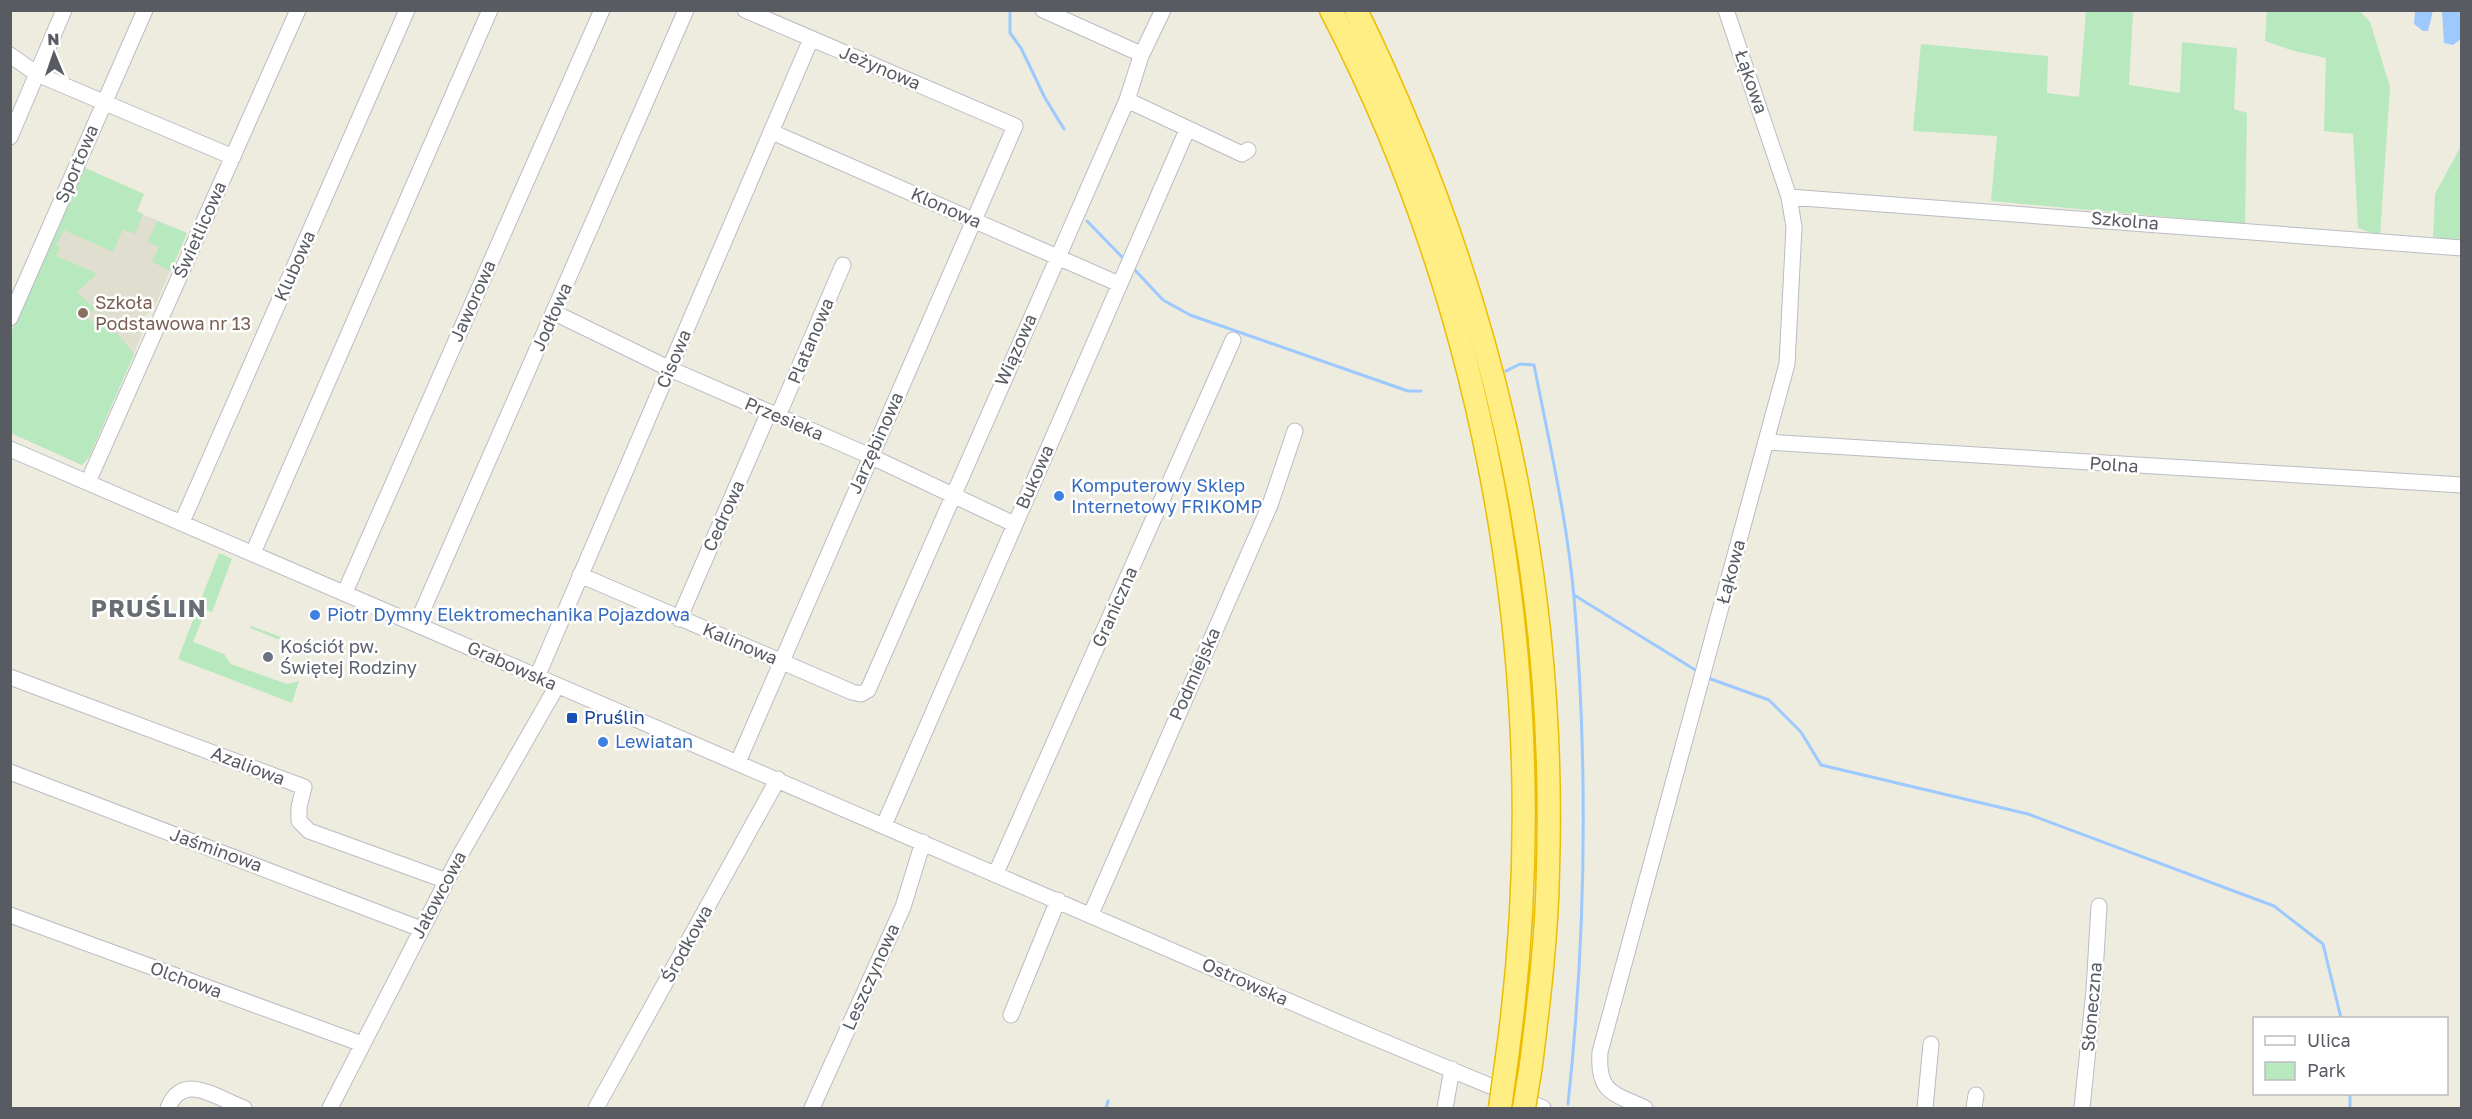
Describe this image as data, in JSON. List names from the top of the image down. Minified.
{"streets":{"street":["Jeżynowa","Łąkowa","Sportowa","Klonowa","Szkolna","Świetlicowa","Klubowa","Jaworowa","Jodłowa","Platanowa","Wiązowa","Cisowa","Przesieka","Jarzębinowa","Polna","Bukowa","Cedrowa","Graniczna","Kalinowa","Grabowska","Podmiejska","Azaliowa","Jaśminowa","Jałowcowa","Środkowa","Leszczynowa","Olchowa","Ostrowska","Słoneczna"]},"crossings":[["Jeżynowa","Cisowa"],["Jeżynowa","Jarzębinowa"],["Łąkowa","Szkolna"],["Łąkowa","Polna"],["Klonowa","Wiązowa"],["Klonowa","Cisowa"],["Klonowa","Jarzębinowa"],["Klonowa","Bukowa"],["Świetlicowa","Grabowska"],["Klubowa","Grabowska"],["Jaworowa","Grabowska"],["Jodłowa","Przesieka"],["Jodłowa","Grabowska"],["Platanowa","Przesieka"],["Platanowa","Cedrowa"],["Wiązowa","Przesieka"],["Wiązowa","Kalinowa"],["Cisowa","Przesieka"],["Cisowa","Kalinowa"],["Cisowa","Grabowska"],["Przesieka","Jarzębinowa"],["Przesieka","Bukowa"],["Przesieka","Cedrowa"],["Jarzębinowa","Kalinowa"],["Jarzębinowa","Grabowska"],["Bukowa","Grabowska"],["Cedrowa","Kalinowa"],["Graniczna","Ostrowska"],["Grabowska","Jałowcowa"],["Grabowska","Środkowa"],["Grabowska","Leszczynowa"],["Grabowska","Ostrowska"],["Podmiejska","Ostrowska"],["Azaliowa","Jałowcowa"],["Jaśminowa","Jałowcowa"],["Jałowcowa","Olchowa"]],"districts":["PRUŚLIN"],"places":{"other":["Szkoła Podstawowa nr 13","Komputerowy Sklep Internetowy FRIKOMP","Piotr Dymny Elektromechanika Pojazdowa","Kościół pw. Świętej Rodziny","Lewiatan"],"transit":["Pruślin"]},"legend":["Ulica","Park"],"north":"top"}
